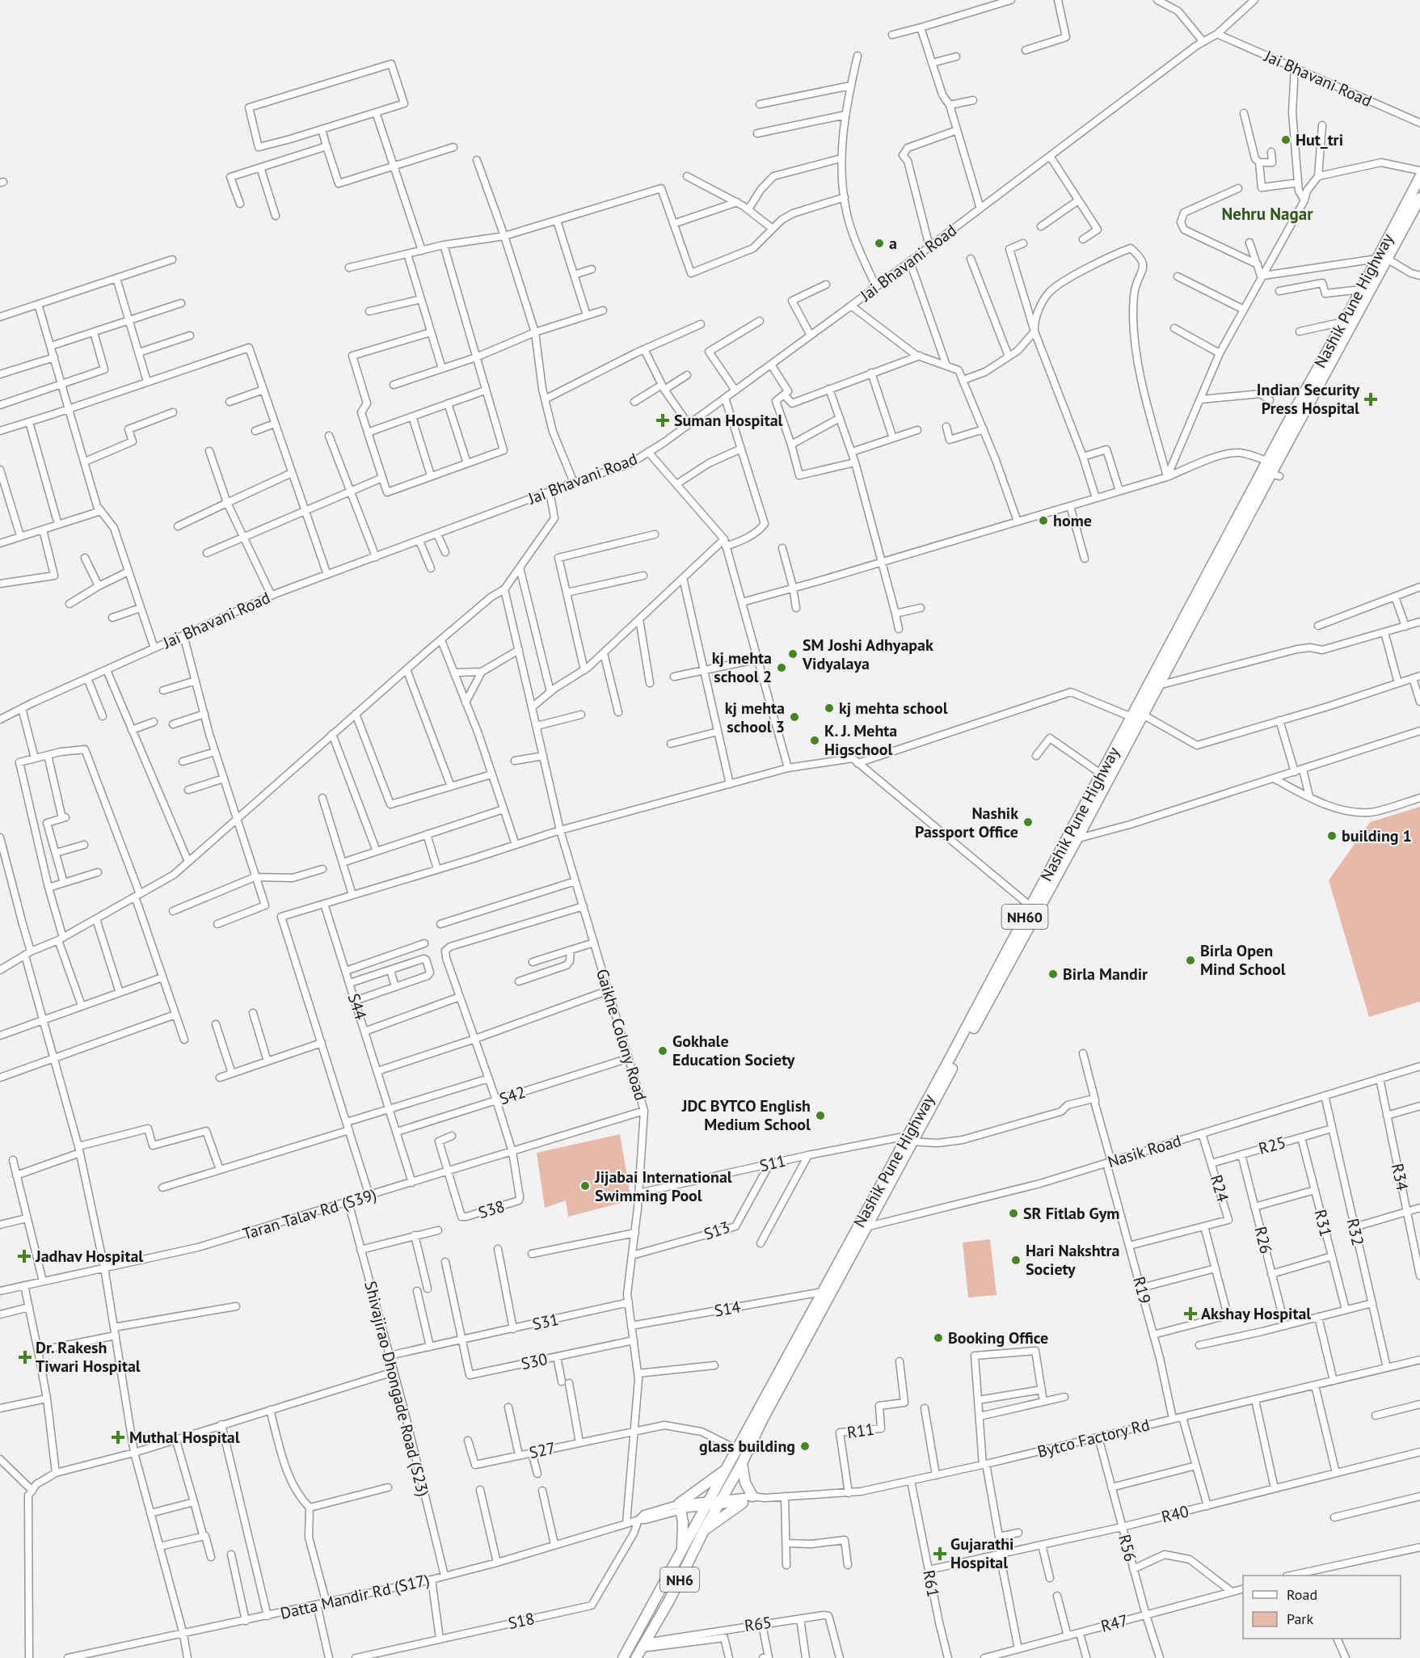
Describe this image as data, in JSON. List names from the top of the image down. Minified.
{"streets":{"highway":["Nashik Pune Highway","NH60","NH6"],"street":["Jai Bhavani Road","S44","Gaikhe Colony Road","S42","R25","Nasik Road","S11","R34","R24","S38","Taran Talav Rd (S39)","R31","S13","R32","R26","R19","S14","S31","S30","Shivajirao Dhongade Road (S23)","R11","Bytco Factory Rd","S27","R40","R56","R61","Datta Mandir Rd (S17)","S18","R47","R65"]},"crossings":[["Nashik Pune Highway","Nasik Road"],["Nashik Pune Highway","S11"],["Nashik Pune Highway","S14"],["Nashik Pune Highway","Bytco Factory Rd"],["Nashik Pune Highway","S27"],["Nashik Pune Highway","Datta Mandir Rd (S17)"],["Nashik Pune Highway","R65"],["S44","S42"],["S44","Taran Talav Rd (S39)"],["Gaikhe Colony Road","S42"],["Gaikhe Colony Road","S11"],["Gaikhe Colony Road","Taran Talav Rd (S39)"],["Gaikhe Colony Road","S13"],["Gaikhe Colony Road","S14"],["Gaikhe Colony Road","S31"],["Gaikhe Colony Road","S30"],["Gaikhe Colony Road","S27"],["Gaikhe Colony Road","Datta Mandir Rd (S17)"],["R25","R24"],["R25","R31"],["R25","R32"],["R25","R26"],["Nasik Road","R34"],["Nasik Road","R24"],["Nasik Road","R32"],["Nasik Road","R19"],["S11","S13"],["S11","R19"],["S38","Taran Talav Rd (S39)"],["Taran Talav Rd (S39)","Shivajirao Dhongade Road (S23)"],["R32","Bytco Factory Rd"],["R19","Bytco Factory Rd"],["S31","S30"],["S31","Shivajirao Dhongade Road (S23)"],["Shivajirao Dhongade Road (S23)","Datta Mandir Rd (S17)"],["R11","Bytco Factory Rd"],["Bytco Factory Rd","R56"],["Bytco Factory Rd","R61"],["Bytco Factory Rd","Datta Mandir Rd (S17)"],["R40","R56"],["R40","R61"],["R56","R47"],["Datta Mandir Rd (S17)","S18"]],"districts":["Nehru Nagar"],"places":{"other":["Hut_tri","a","home","SM Joshi Adhyapak Vidyalaya","kj mehta school 2","kj mehta school","kj mehta school 3","K. J. Mehta Higschool","Nashik Passport Office","building 1","Birla Open Mind School","Birla Mandir","Gokhale Education Society","JDC BYTCO English Medium School","Jijabai International Swimming Pool","SR Fitlab Gym","Hari Nakshtra Society","Booking Office","glass building"],"health":["Indian Security Press Hospital","Suman Hospital","Jadhav Hospital","Akshay Hospital","Dr. Rakesh Tiwari Hospital","Muthal Hospital","Gujarathi Hospital"]},"legend":["Road","Park"]}
